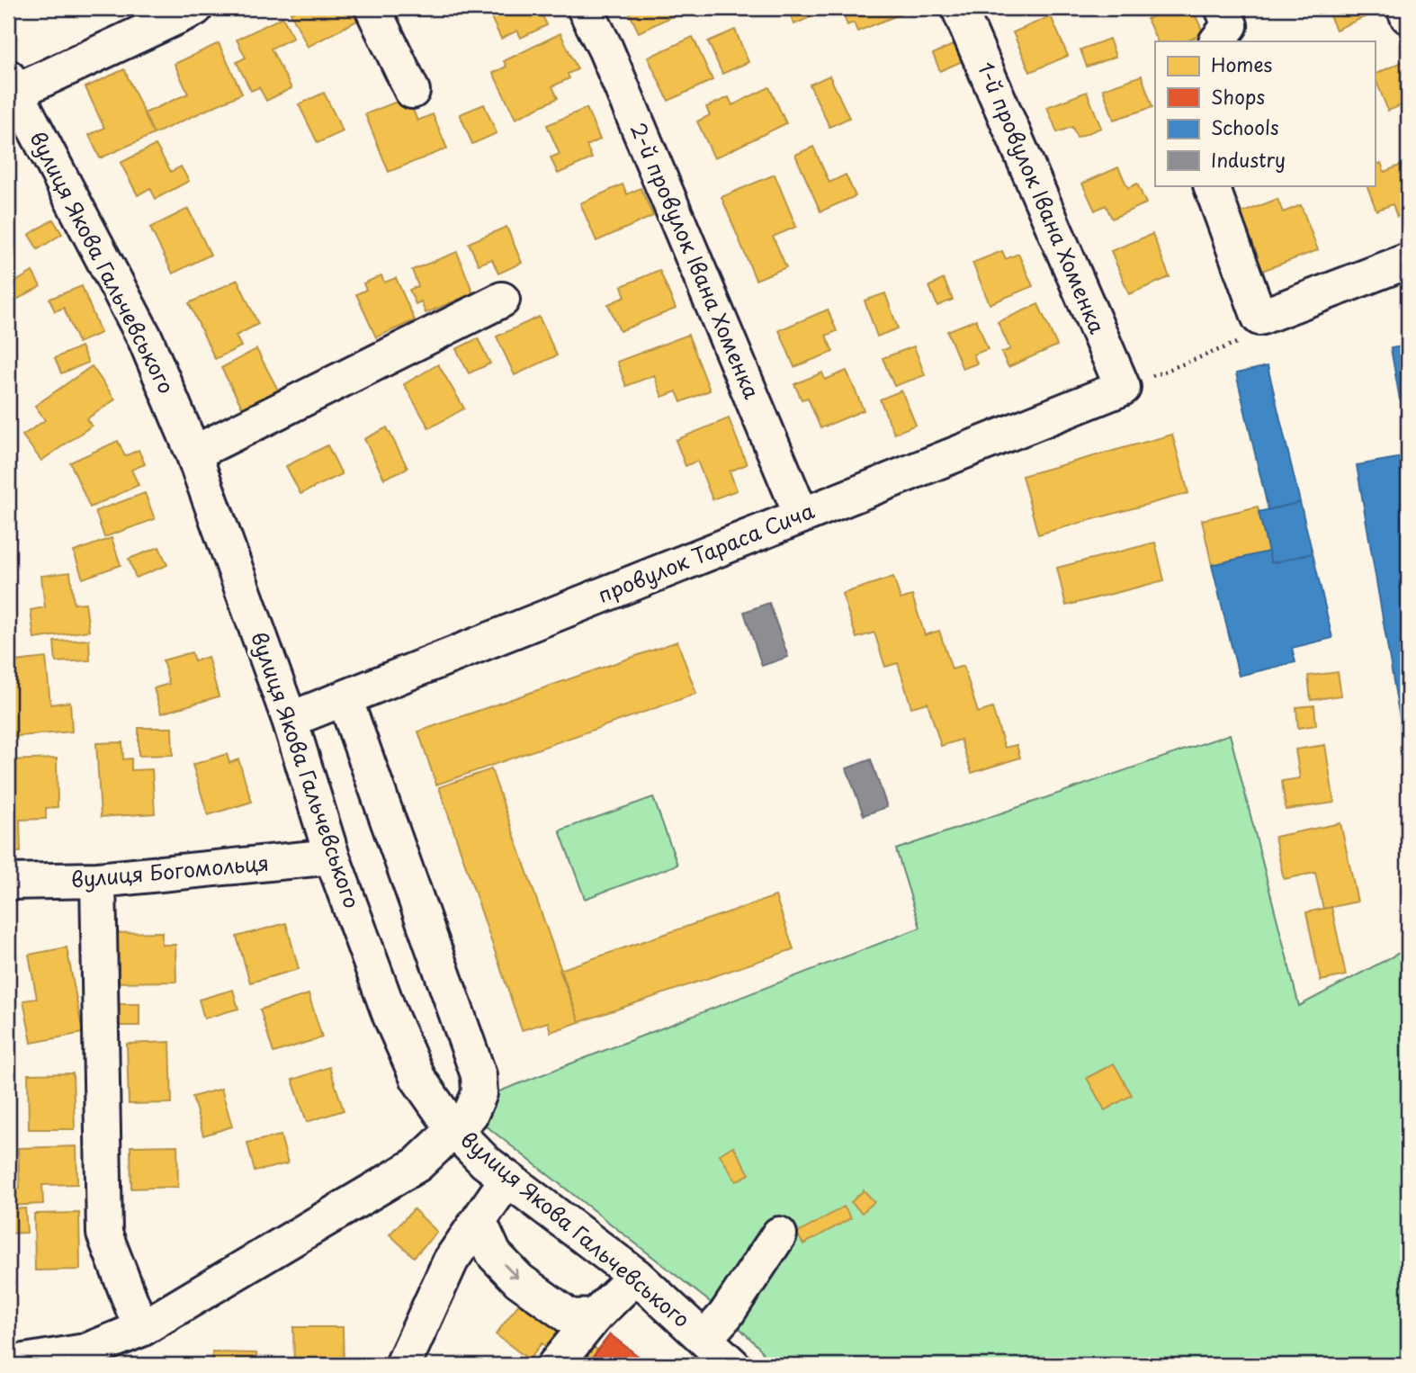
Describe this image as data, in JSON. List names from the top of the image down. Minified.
{"streets":{"street":["1-й провулок Івана Хоменка","2-й провулок Івана Хоменка","вулиця Якова Гальчевського","провулок Тараса Сича","вулиця Богомольця"]},"crossings":[["1-й провулок Івана Хоменка","провулок Тараса Сича"],["2-й провулок Івана Хоменка","провулок Тараса Сича"],["вулиця Якова Гальчевського","провулок Тараса Сича"],["вулиця Якова Гальчевського","вулиця Богомольця"]],"legend":["Homes","Shops","Schools","Industry"]}
